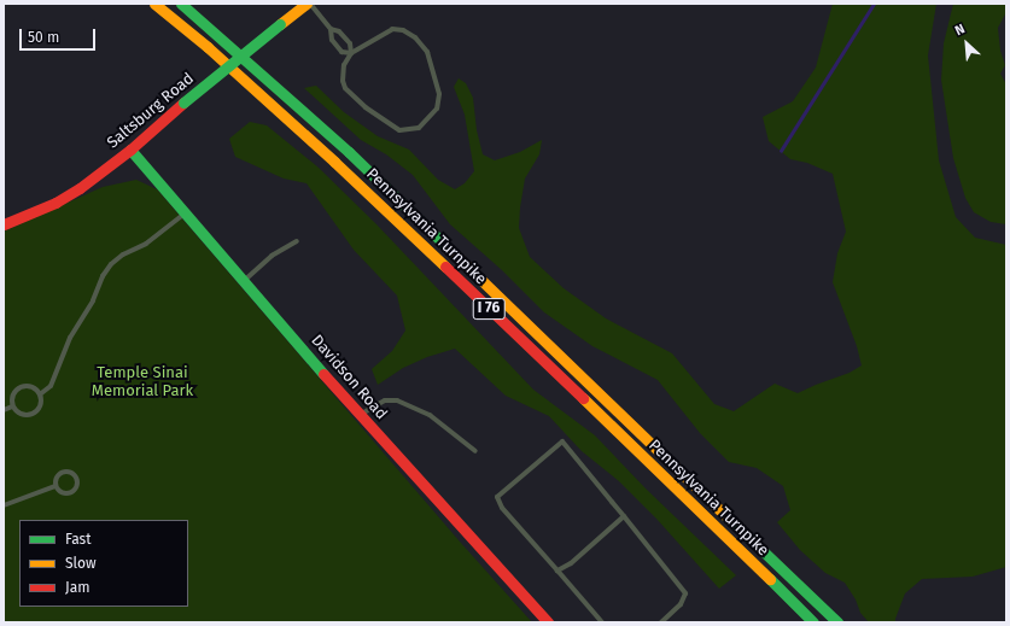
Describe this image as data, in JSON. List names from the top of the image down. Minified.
{"streets":{"main road":["Saltsburg Road","Pennsylvania Turnpike","I 76","Davidson Road"]},"crossings":[["Saltsburg Road","Davidson Road"]],"parks":["Temple Sinai Memorial Park"],"legend":["Fast","Slow","Jam"],"scale_bar":"50 m","north":"top left"}
